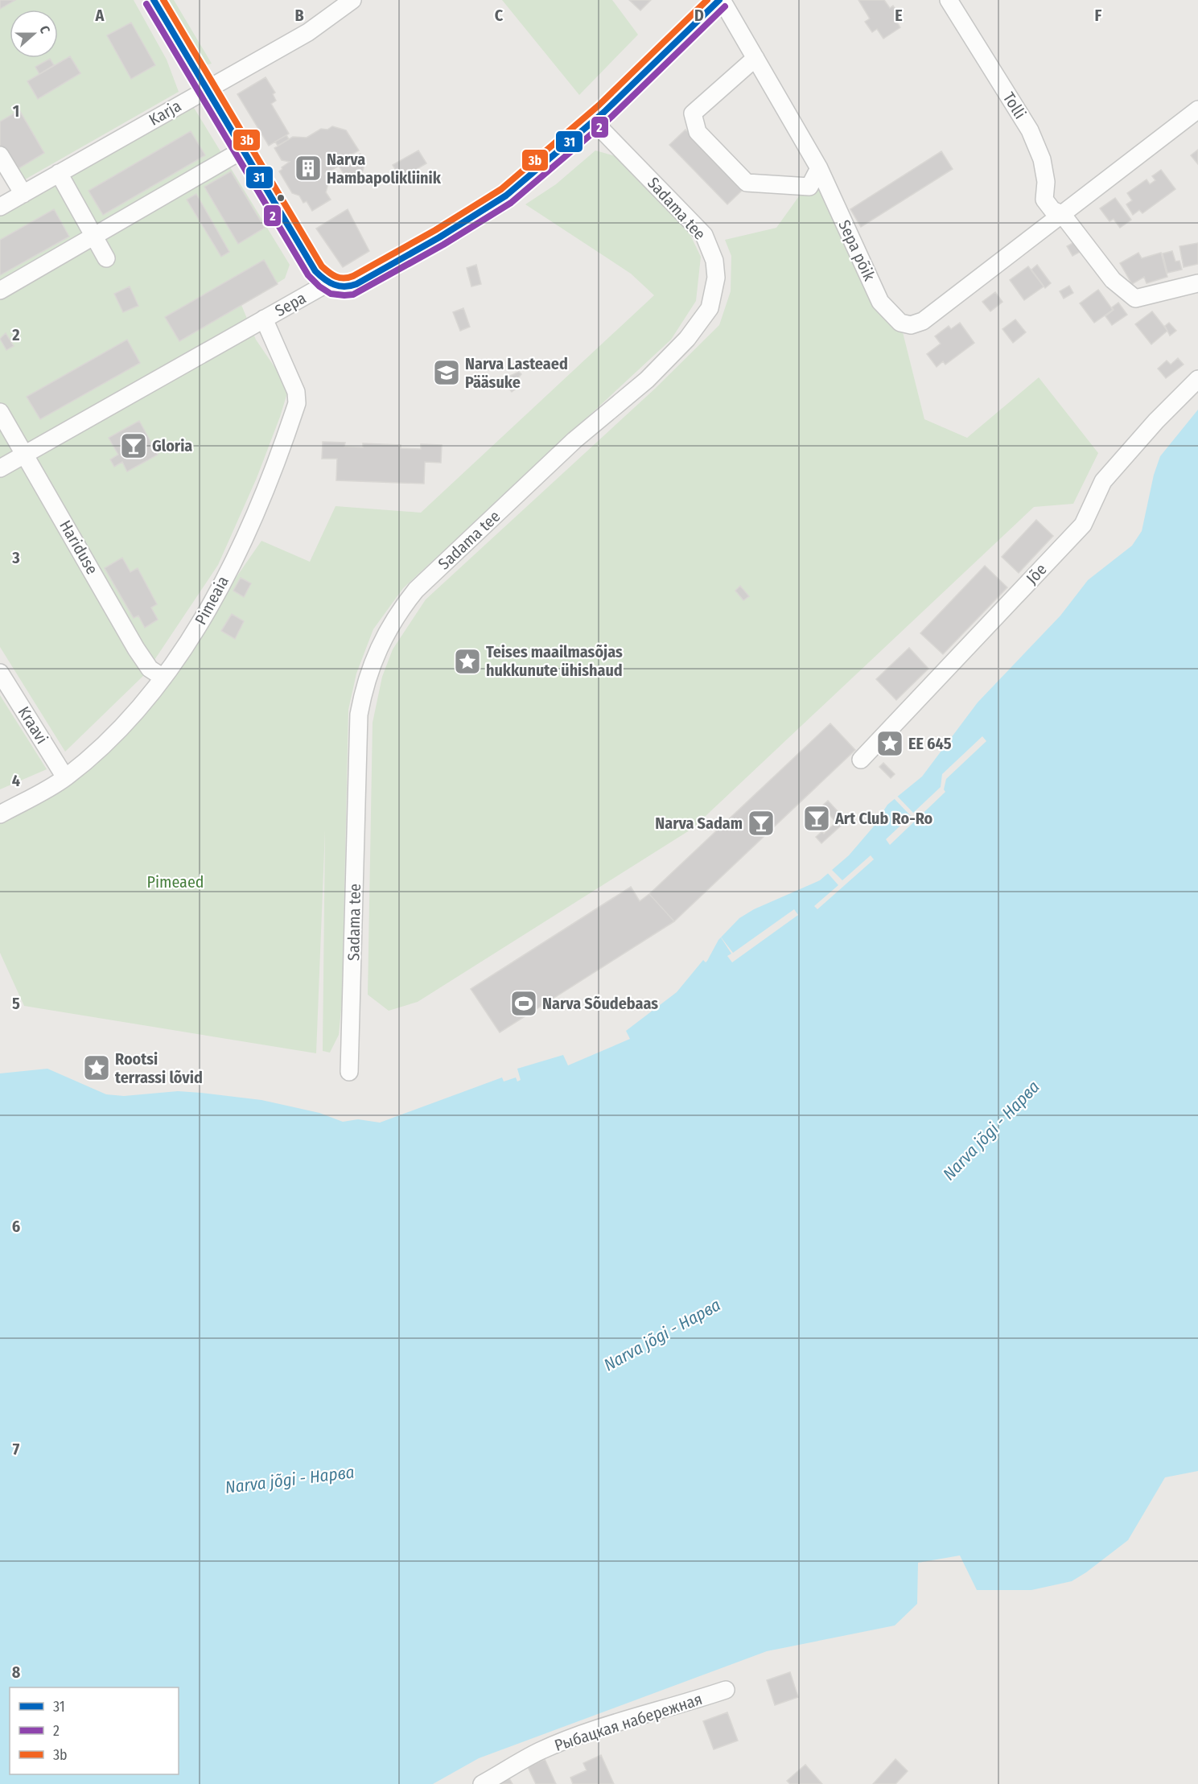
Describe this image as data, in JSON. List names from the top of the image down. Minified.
{"streets":{"street":["Tolli","Karja","Sadama tee","Sepa põik","Sepa","Hariduse","Jõe","Pimeaia","Kraavi","Рыбацкая набережная"]},"crossings":[["Tolli","Sepa põik"],["Sepa","Hariduse"],["Sepa","Pimeaia"],["Hariduse","Pimeaia"],["Pimeaia","Kraavi"]],"water":["Narva jõgi - Нарва"],"parks":["Pimeaed"],"places":{"building":["Narva Hambapolikliinik"],"school or university":["Narva Lasteaed Pääsuke"],"bar":["Gloria","Art Club Ro-Ro","Narva Sadam"],"place":["Teises maailmasõjas hukkunute ühishaud","EE 645","Rootsi terrassi lõvid"],"sports":["Narva Sõudebaas"]},"lines":["transit line 31","transit line 3b","transit line 2"],"legend":["31","2","3b"],"north":"right","grid":{"columns":["A","B","C","D","E","F"],"rows":["1","2","3","4","5","6","7","8"]}}
